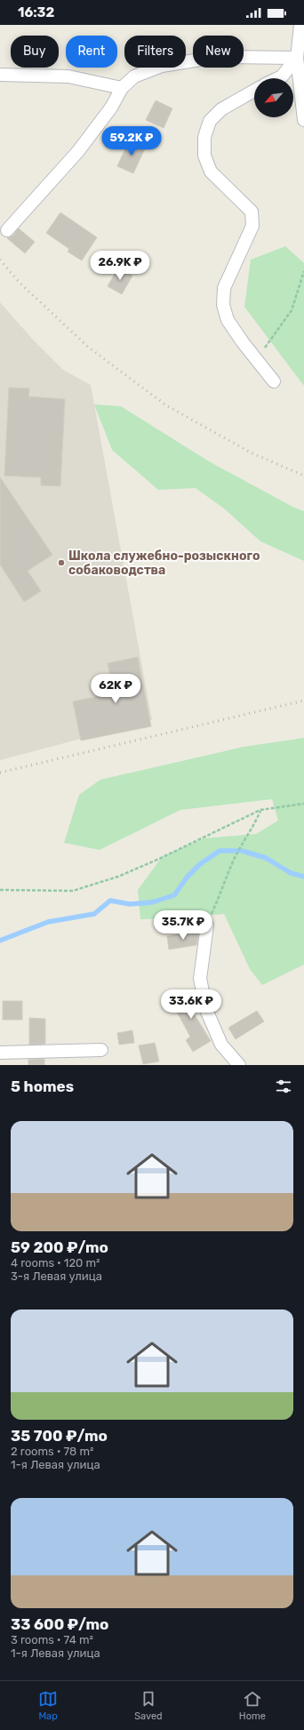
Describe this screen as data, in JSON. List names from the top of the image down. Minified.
{"places":["Школа служебно-розыскного собаководства"],"north":"bottom left","page":{"status":"16:32","chip":["Buy","Rent","Filters","New"],"price":["59.2K ₽","26.9K ₽","62K ₽","35.7K ₽","33.6K ₽"],"heading":"5 homes","list":[{"name":"59 200 ₽/mo","note":"4 rooms · 120 m² · 3-я Левая улица"},{"name":"35 700 ₽/mo","note":"2 rooms · 78 m² · 1-я Левая улица"},{"name":"33 600 ₽/mo","note":"3 rooms · 74 m² · 1-я Левая улица"}],"tabs":["Map","Saved","Home"]}}
